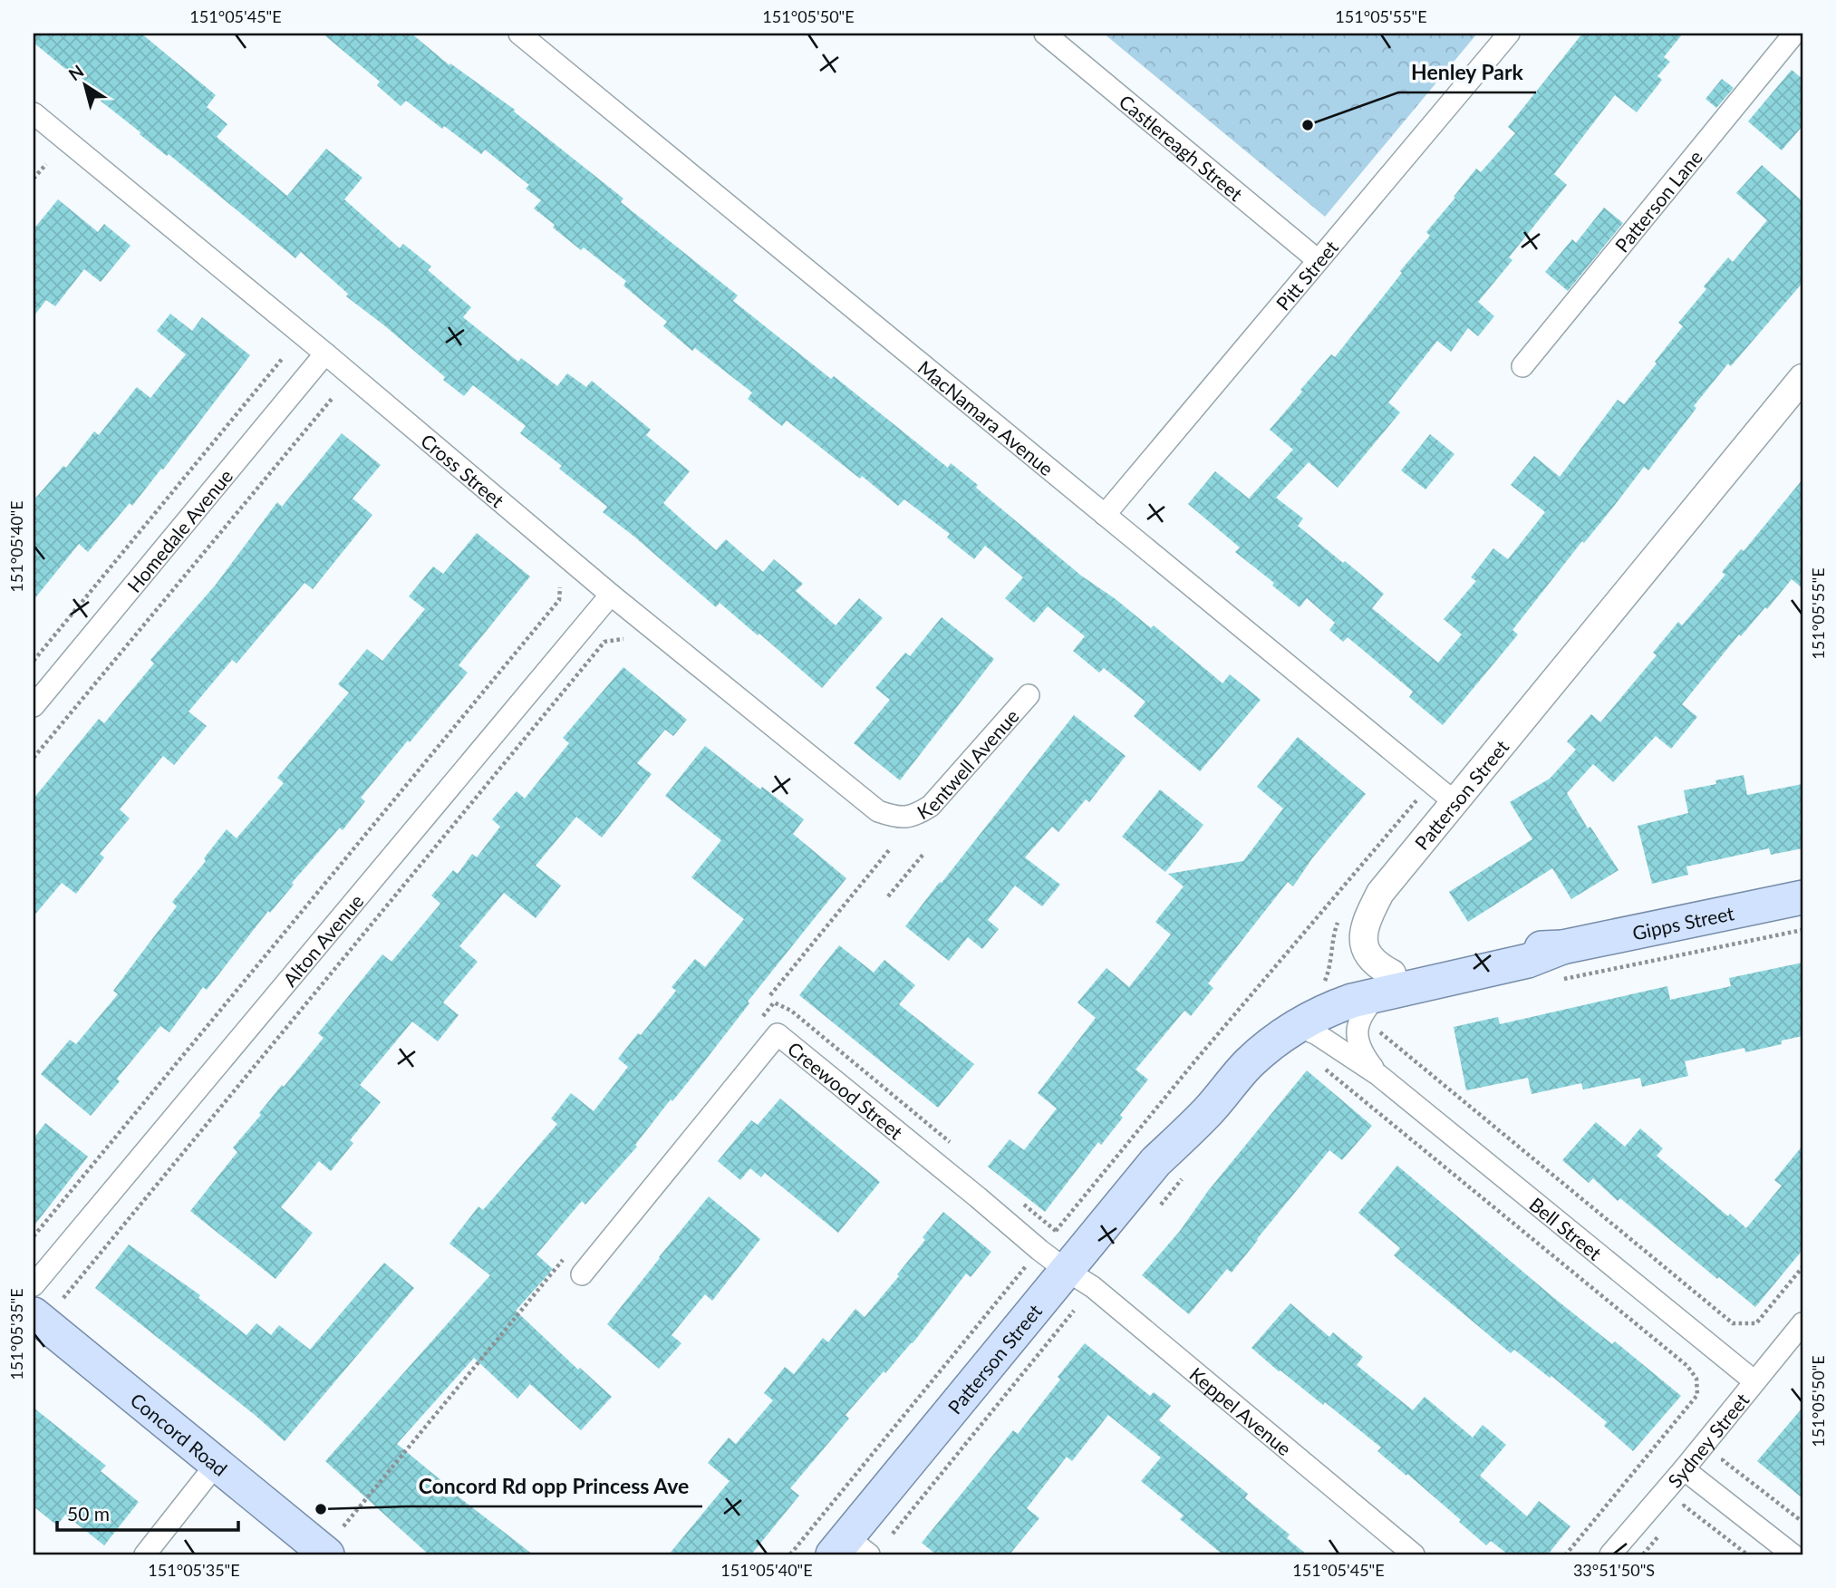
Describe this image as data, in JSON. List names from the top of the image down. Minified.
{"streets":{"main road":["Patterson Street","Gipps Street","Concord Road"],"street":["Castlereagh Street","Patterson Lane","Pitt Street","MacNamara Avenue","Cross Street","Homedale Avenue","Kentwell Avenue","Alton Avenue","Creewood Street","Bell Street","Keppel Avenue","Sydney Street"]},"crossings":[["Castlereagh Street","Pitt Street"],["Pitt Street","MacNamara Avenue"],["MacNamara Avenue","Patterson Street"],["Cross Street","Homedale Avenue"],["Cross Street","Kentwell Avenue"],["Cross Street","Alton Avenue"],["Patterson Street","Gipps Street"],["Patterson Street","Creewood Street"],["Patterson Street","Bell Street"],["Patterson Street","Keppel Avenue"],["Gipps Street","Bell Street"],["Creewood Street","Keppel Avenue"],["Bell Street","Sydney Street"]],"places":["Henley Park","Concord Rd opp Princess Ave"],"scale_bar":"50 m","north":"top left","coordinates":["151°05'45\"E","151°05'50\"E","151°05'55\"E","151°05'40\"E","151°05'35\"E","33°51'50\"S"]}
